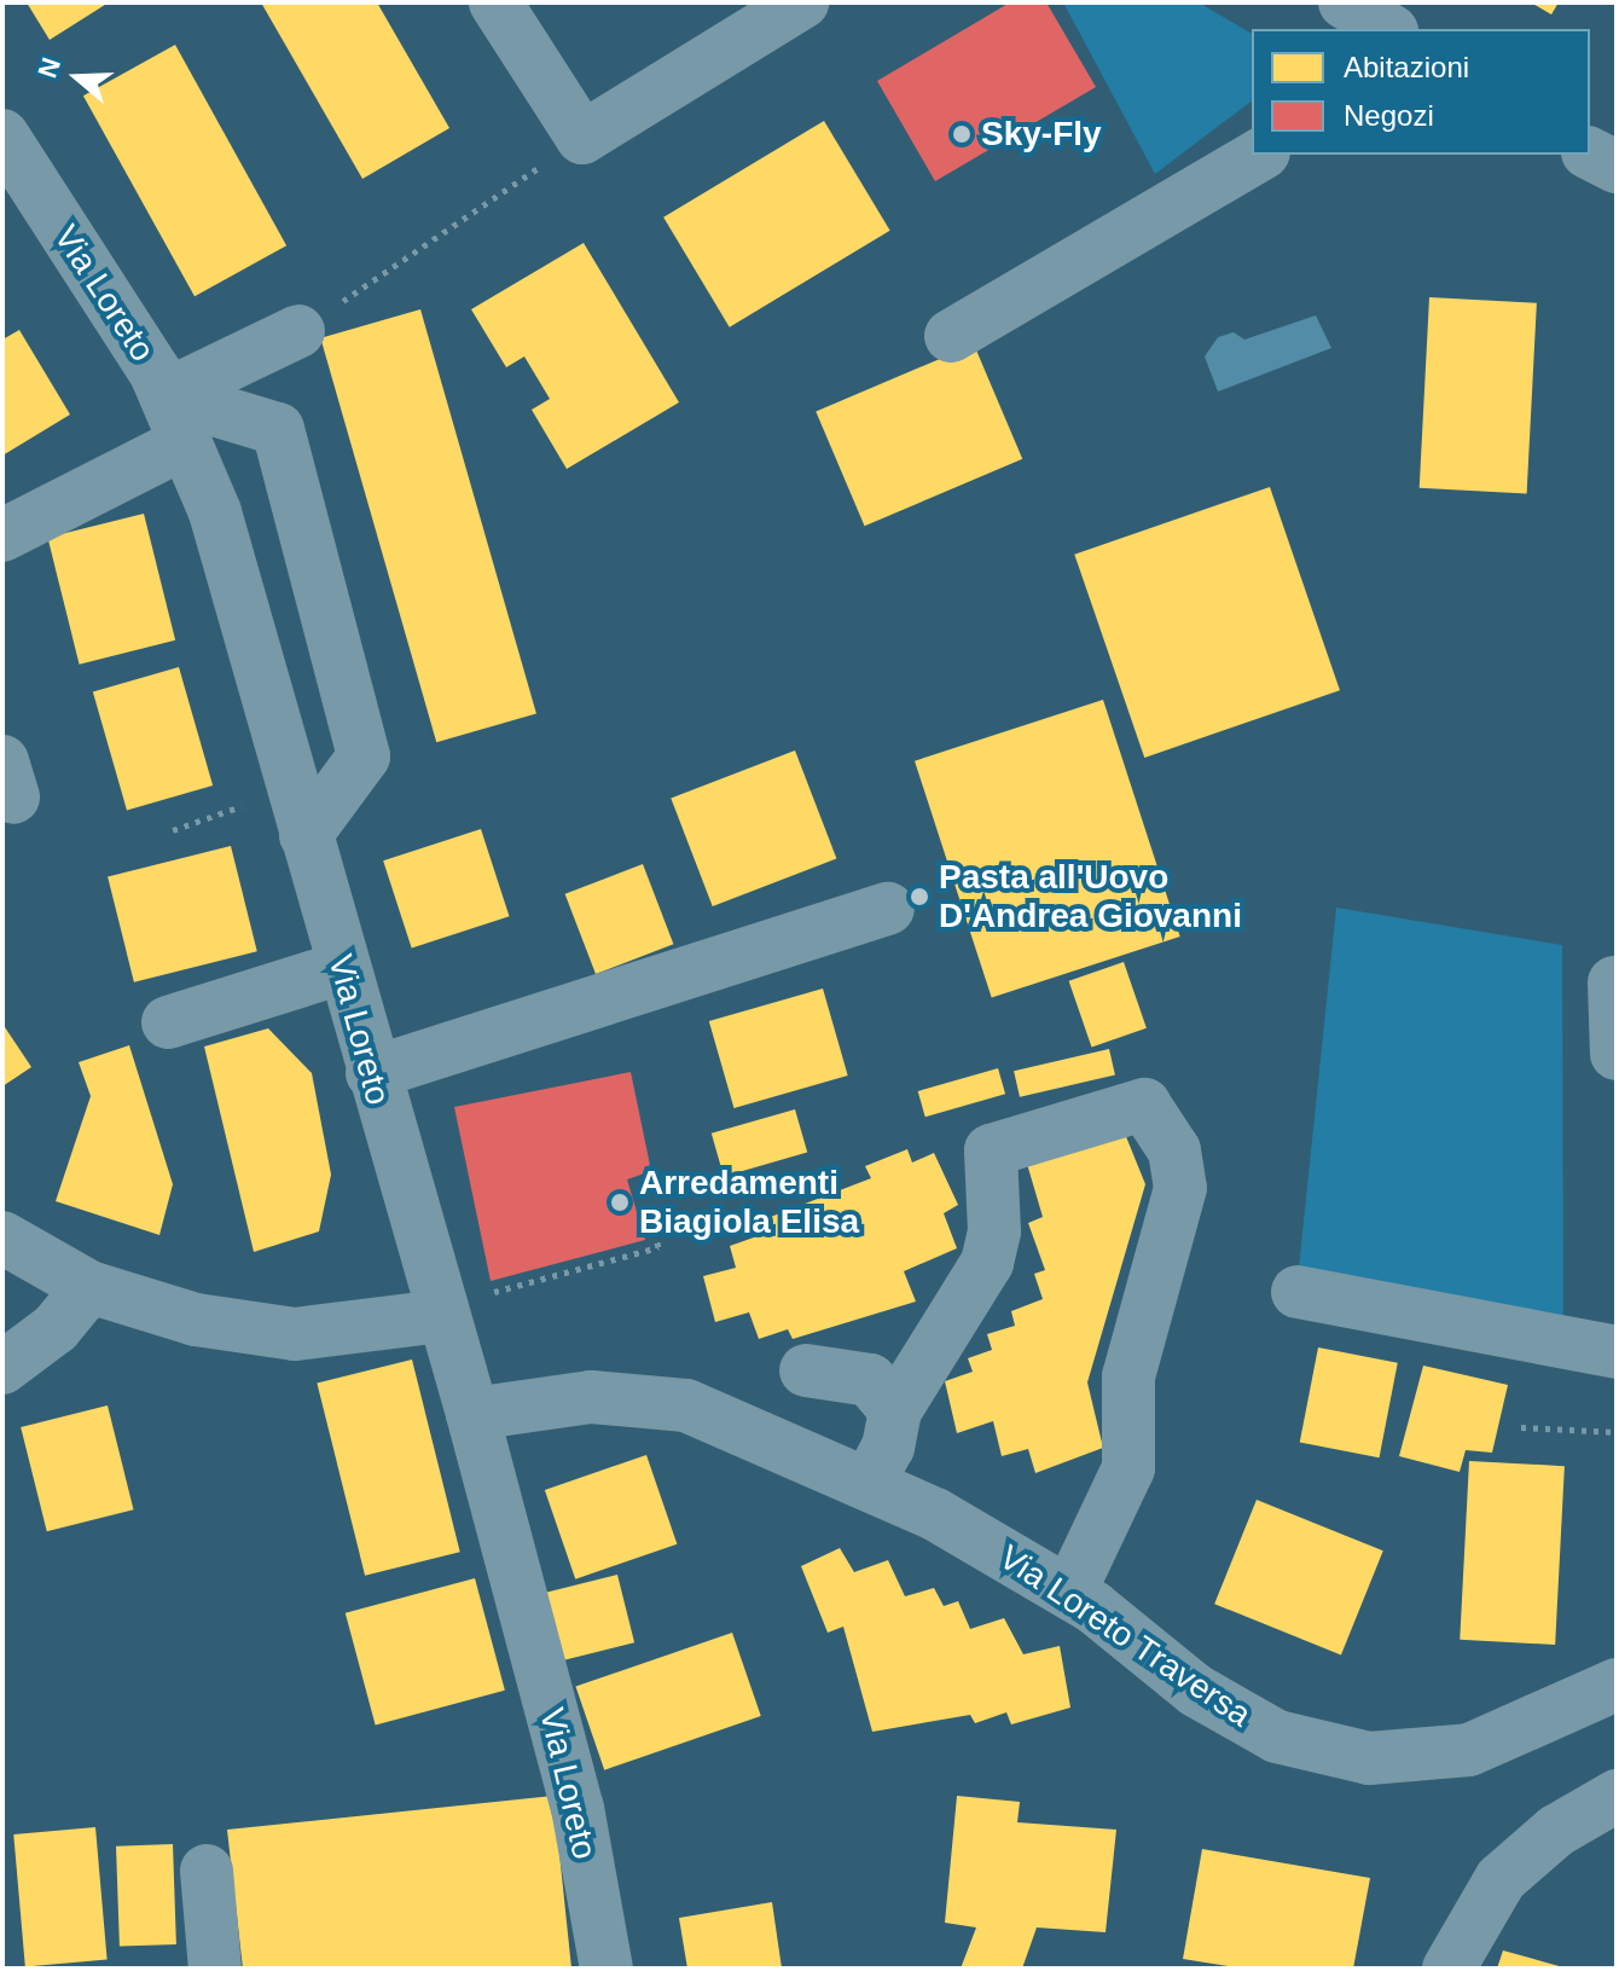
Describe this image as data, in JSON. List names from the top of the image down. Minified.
{"streets":{"street":["Via Loreto","Via Loreto Traversa"]},"crossings":[["Via Loreto","Via Loreto Traversa"]],"places":["Sky-Fly","Pasta all'Uovo D'Andrea Giovanni","Arredamenti Biagiola Elisa"],"legend":["Abitazioni","Negozi"],"north":"left"}
